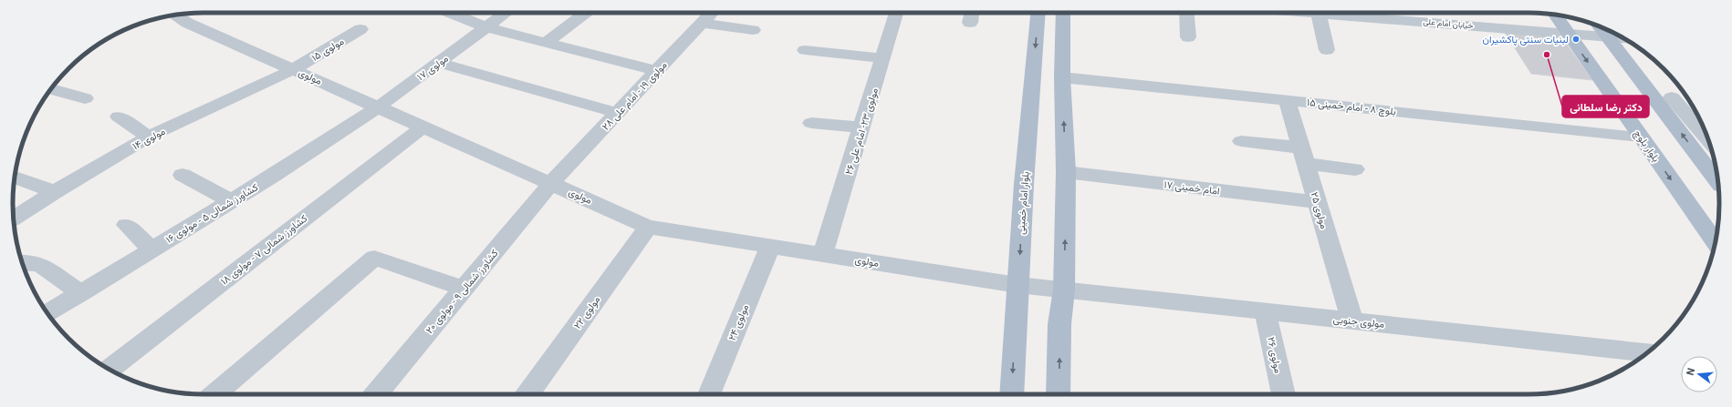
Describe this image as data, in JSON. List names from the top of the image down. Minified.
{"streets":{"main road":["بلوار بلوچ","بلوار امام خمینی"],"street":["خیابان امام علی","مولوی ۱۵","مولوی ۱۷","مولوی","مولوی ۱۹ - امام علی ۲۸","بلوچ ۸ - امام خمینی ۱۵","مولوی ۲۳- امام علی ۲۶","مولوی ۱۴","امام خمینی ۱۷","مولوی ۲۵","کشاورز شمالی ۵ - مولوی ۱۶","کشاورز شمالی ۷ - مولوی ۱۸","کشاورز شمالی ۹ - مولوی ۲۰","مولوی ۲۲","مولوی جنوبی","مولوی ۲۴","مولوی ۲۶"]},"crossings":[["خیابان امام علی","بلوار بلوچ"],["مولوی ۱۵","مولوی"],["مولوی ۱۵","مولوی ۱۴"],["مولوی ۱۷","مولوی"],["مولوی ۱۷","کشاورز شمالی ۵ - مولوی ۱۶"],["مولوی","مولوی ۱۹ - امام علی ۲۸"],["مولوی","مولوی ۲۳- امام علی ۲۶"],["مولوی","مولوی ۱۴"],["مولوی","بلوار امام خمینی"],["مولوی","کشاورز شمالی ۵ - مولوی ۱۶"],["مولوی","کشاورز شمالی ۷ - مولوی ۱۸"],["مولوی","کشاورز شمالی ۹ - مولوی ۲۰"],["مولوی","مولوی ۲۲"],["مولوی","مولوی جنوبی"],["مولوی","مولوی ۲۴"],["مولوی ۱۹ - امام علی ۲۸","کشاورز شمالی ۹ - مولوی ۲۰"],["بلوچ ۸ - امام خمینی ۱۵","بلوار بلوچ"],["بلوچ ۸ - امام خمینی ۱۵","مولوی ۲۵"],["امام خمینی ۱۷","مولوی ۲۵"],["مولوی ۲۵","مولوی جنوبی"],["مولوی جنوبی","مولوی ۲۶"]],"places":["لبنیات سنتی پاکشیران","دکتر رضا سلطانی"],"north":"left"}
